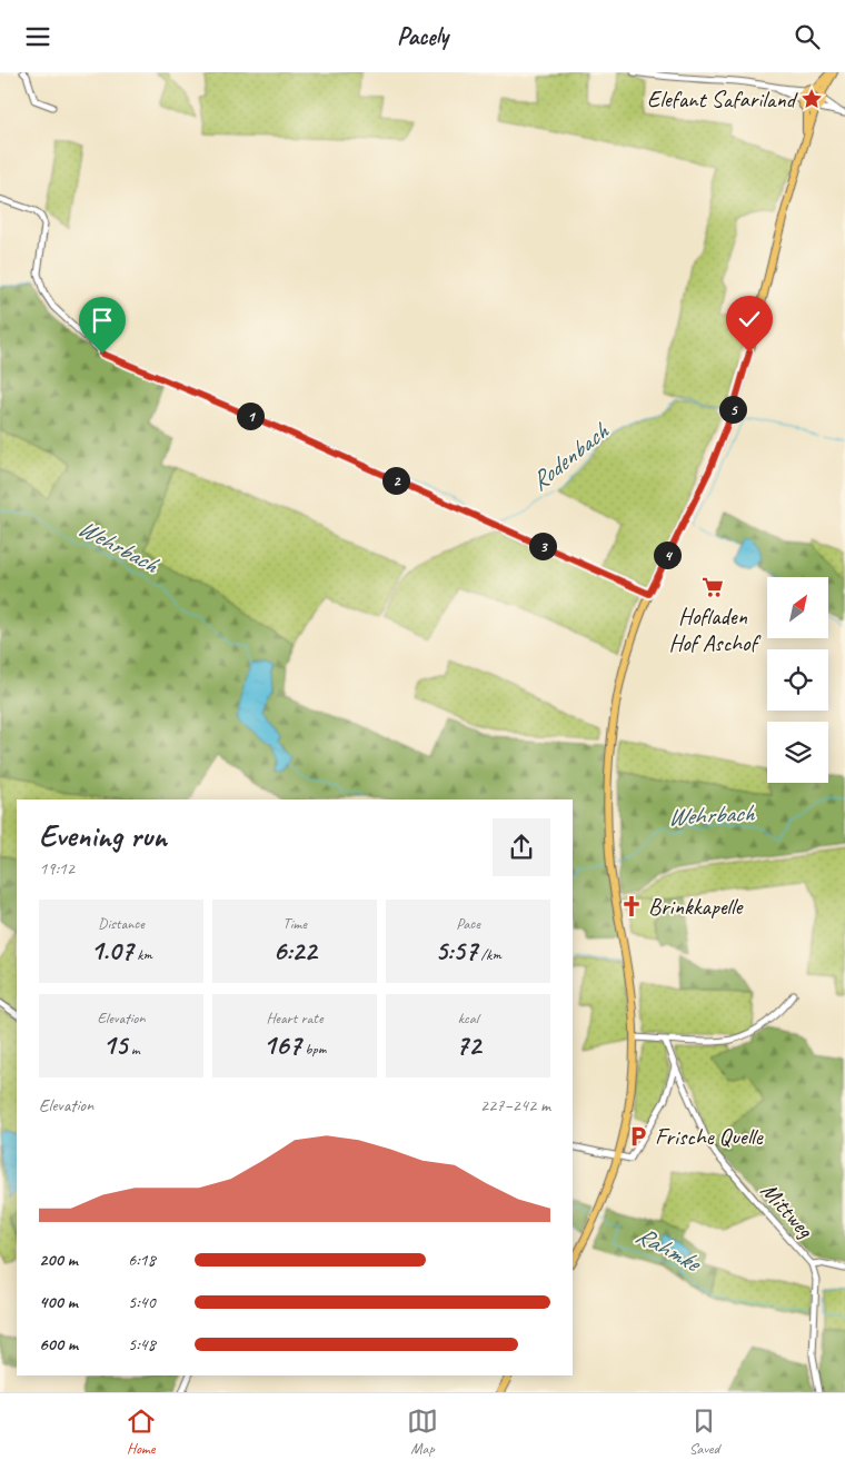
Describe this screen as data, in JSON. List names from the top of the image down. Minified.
{"streets":{"street":["Mittweg"]},"water":["Rodenbach","Wehrbach","Rahmke"],"places":{"place":["Elefant Safariland"],"supermarket":["Hofladen Hof Aschof"],"church":["Brinkkapelle"],"parking":["Frische Quelle"]},"north":"top right","page":{"header":"Pacely","pins":["5","1","2","3","4"],"heading":["Evening run","19:12"],"stats":[["Distance","1.07 km"],["Time","6:22"],["Pace","5:57 /km"],["Elevation","15 m"],["Heart rate","167 bpm"],["kcal","72"]],"chart":["Elevation","227–242 m"],"list":[{"name":"200 m","note":"6:18"},{"name":"400 m","note":"5:40"},{"name":"600 m","note":"5:48"}],"tabs":["Home","Map","Saved"]}}
